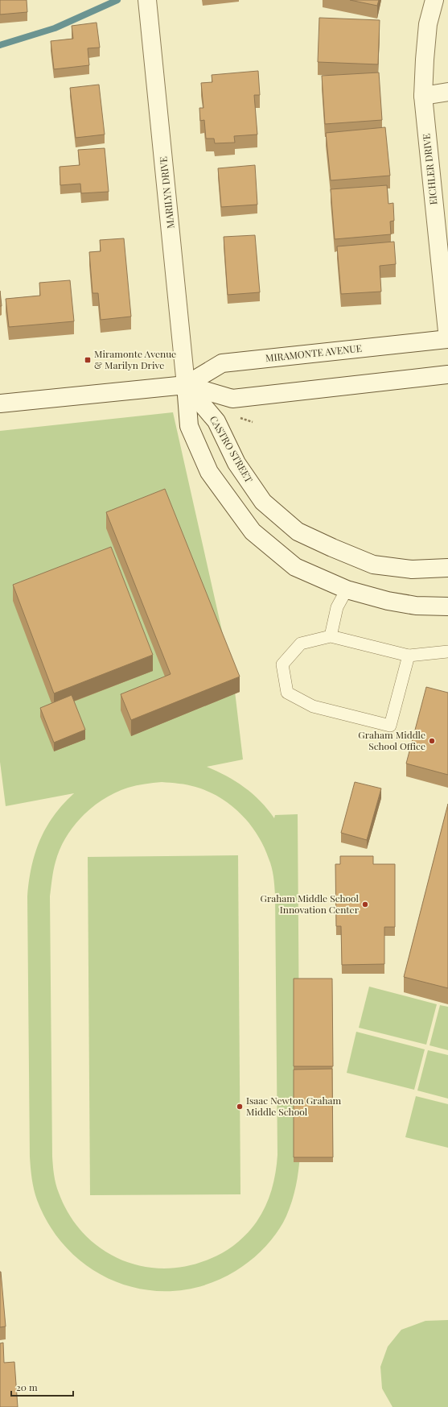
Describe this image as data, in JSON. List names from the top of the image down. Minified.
{"streets":{"street":["EICHLER DRIVE","MARILYN DRIVE","MIRAMONTE AVENUE","CASTRO STREET"]},"crossings":[["EICHLER DRIVE","MIRAMONTE AVENUE"],["MARILYN DRIVE","MIRAMONTE AVENUE"],["MARILYN DRIVE","CASTRO STREET"],["MIRAMONTE AVENUE","CASTRO STREET"]],"places":{"transit":["Miramonte Avenue & Marilyn Drive"],"other":["Graham Middle School Office","Graham Middle School Innovation Center","Isaac Newton Graham Middle School"]},"scale_bar":"20 m"}
